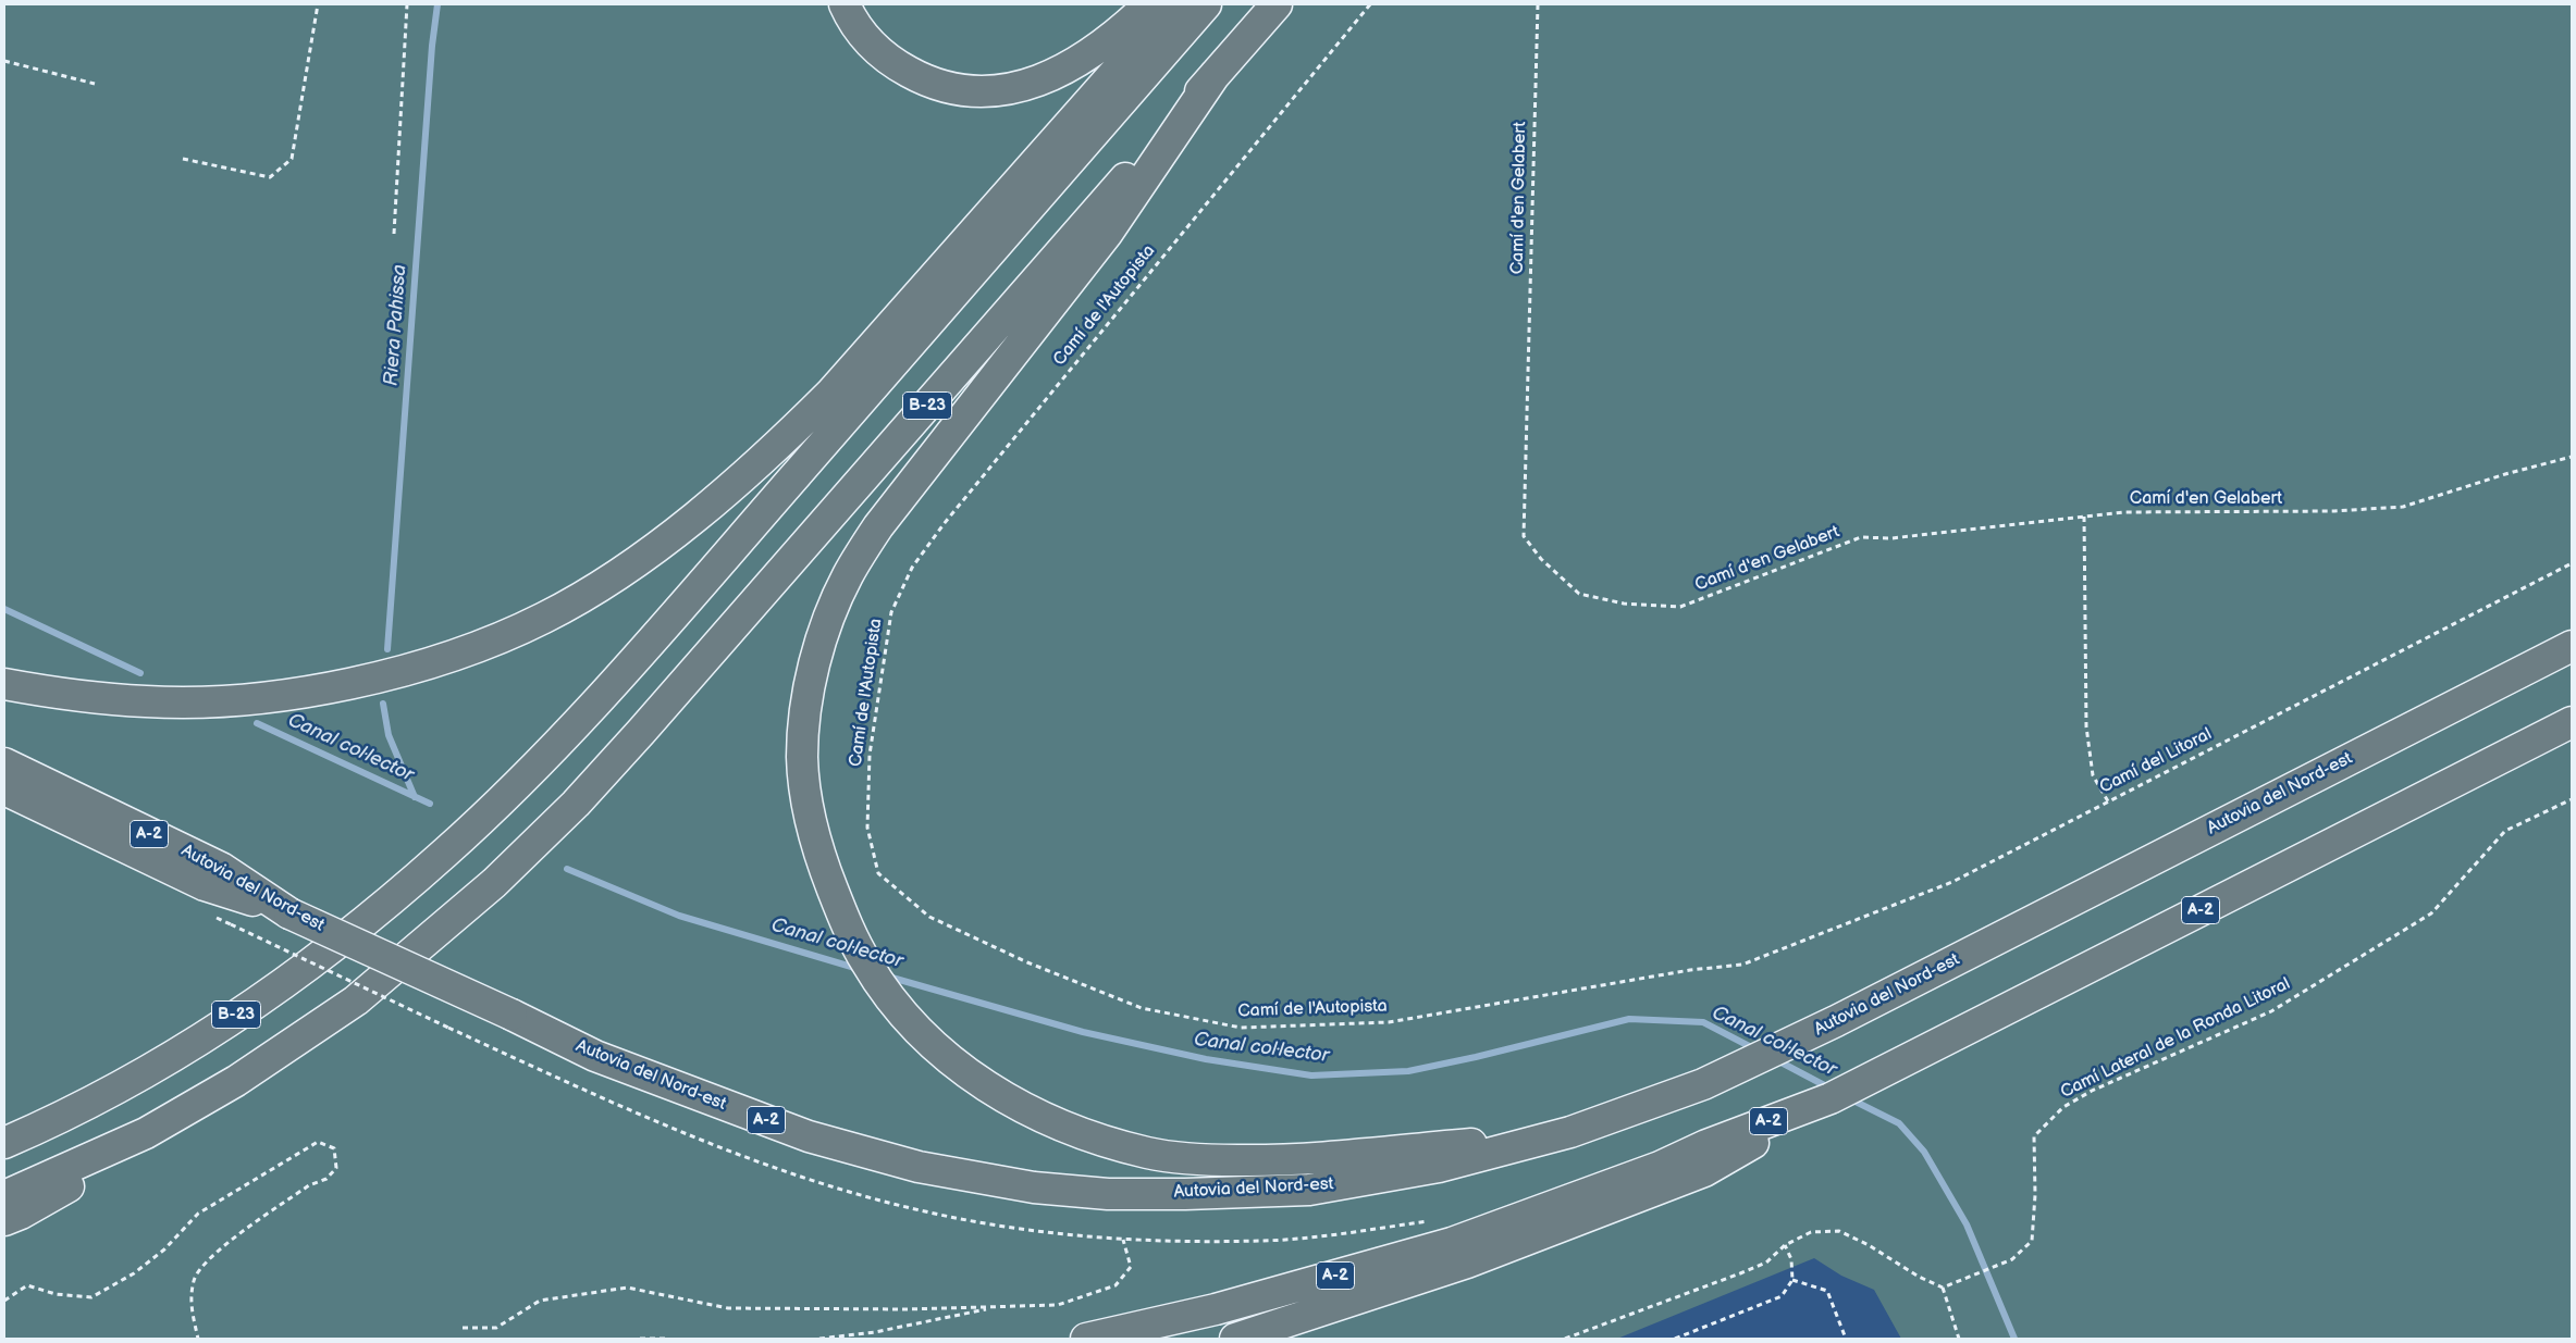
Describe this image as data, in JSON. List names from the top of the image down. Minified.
{"streets":{"highway":["B-23","Autovia del Nord-est","A-2"],"path":["Camí d'en Gelabert","Camí de l'Autopista","Camí del Litoral","Camí Lateral de la Ronda Litoral"]},"crossings":[["Camí de l'Autopista","Camí del Litoral"],["Autovia del Nord-est","A-2"]],"water":["Riera Pahissa","Canal col·lector"]}
